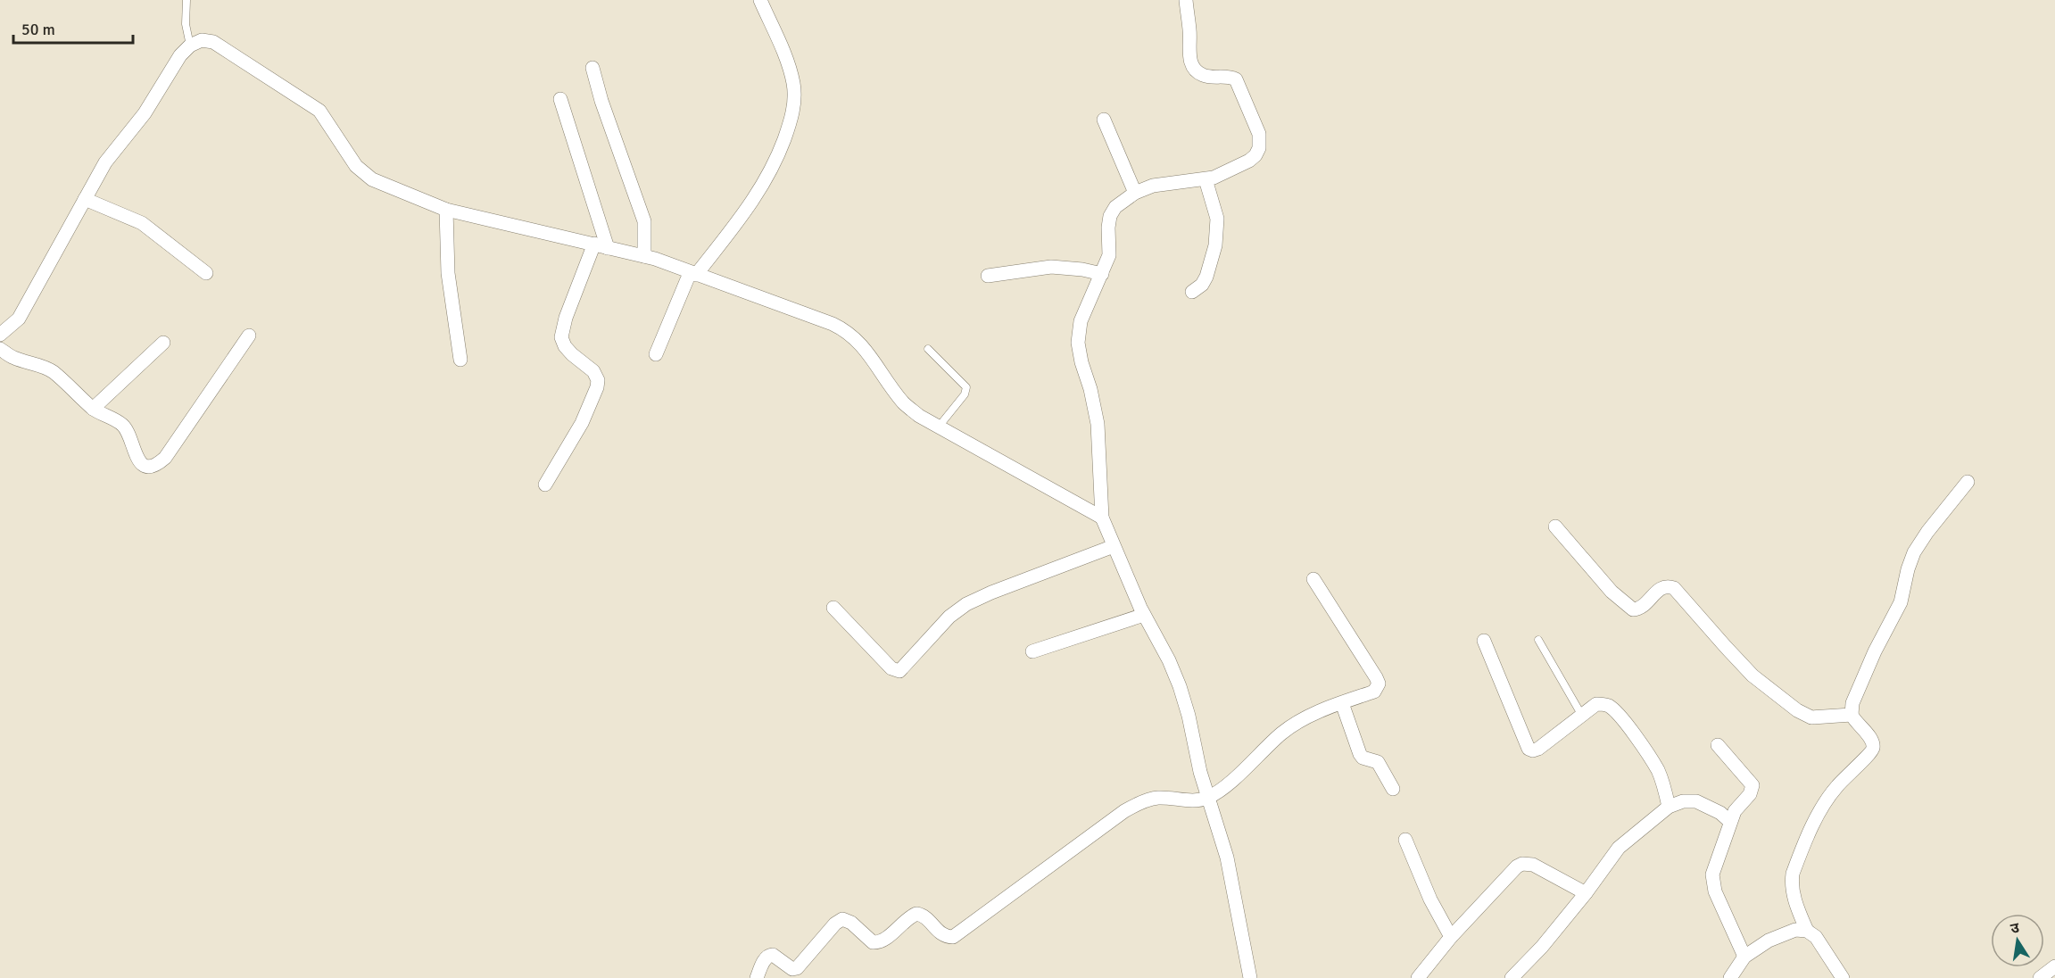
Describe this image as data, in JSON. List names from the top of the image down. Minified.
{"scale_bar":"50 m","north":"top"}
